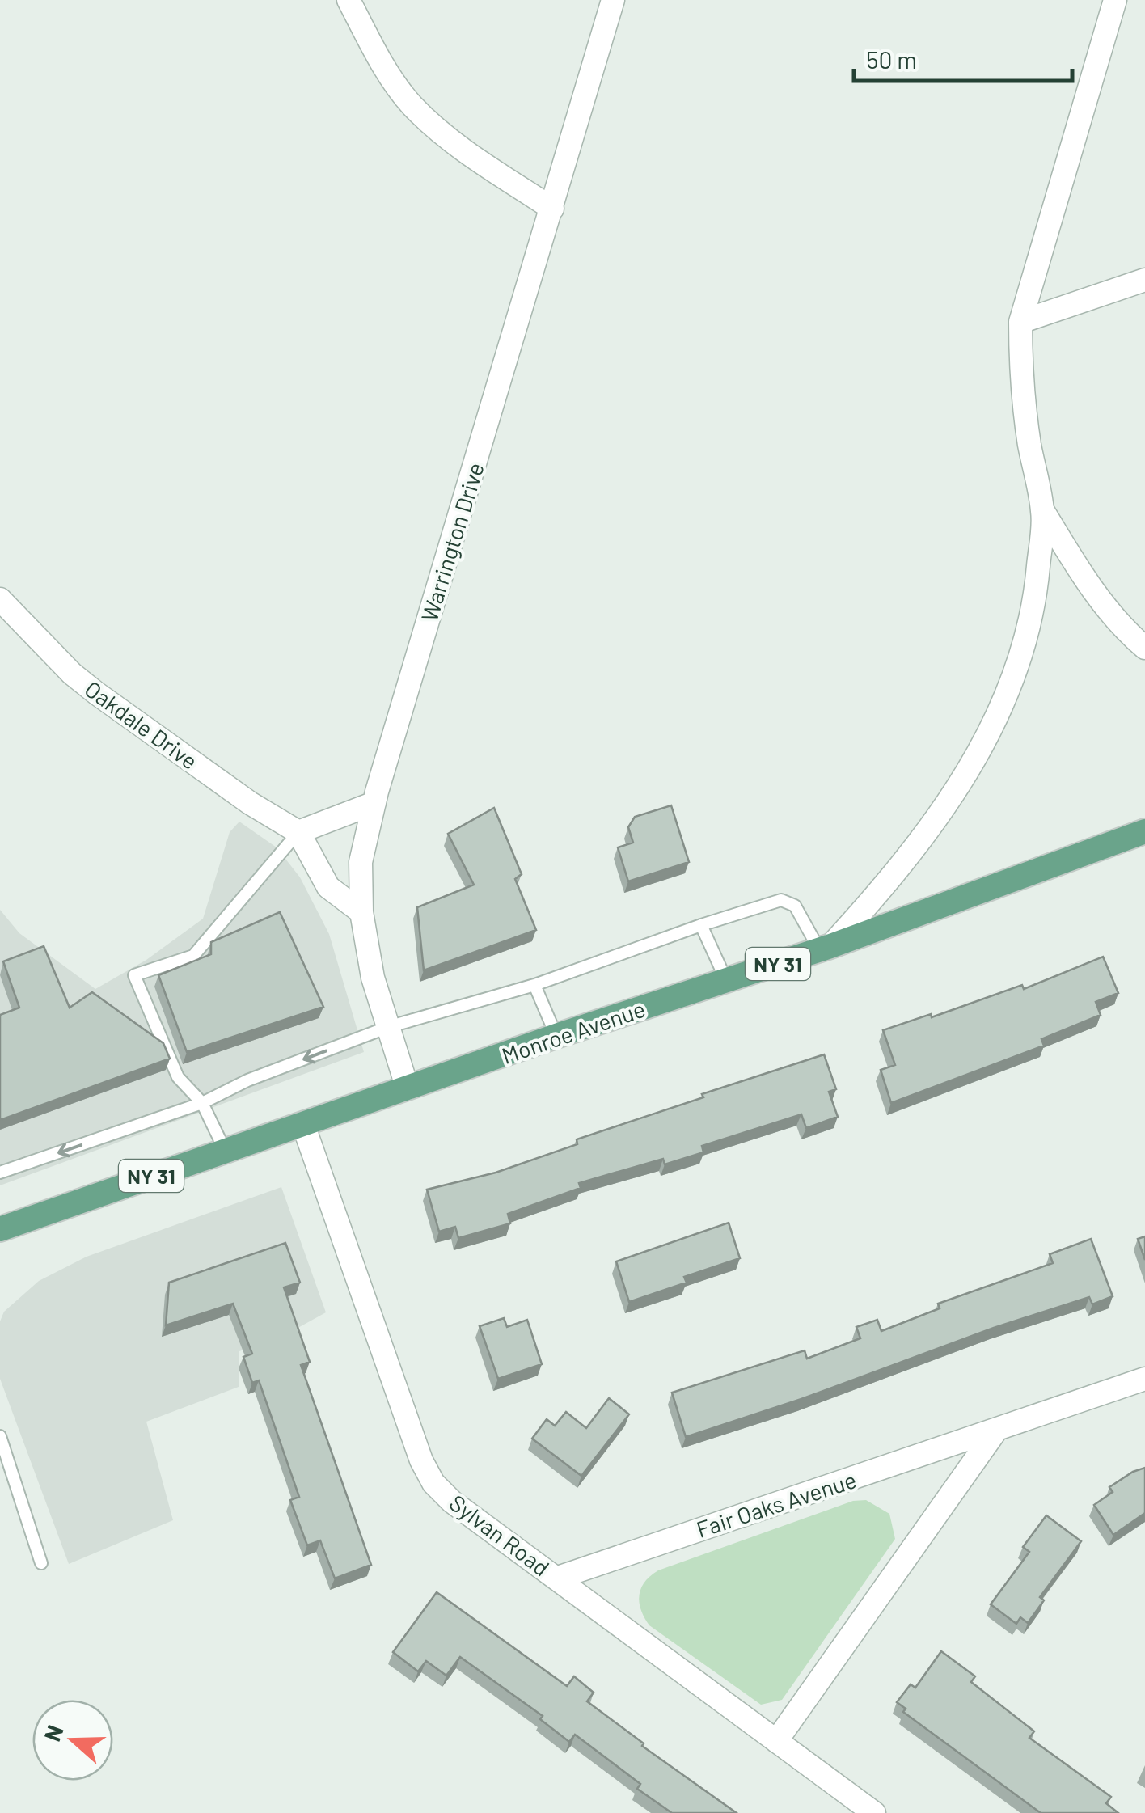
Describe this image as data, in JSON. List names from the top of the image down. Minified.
{"streets":{"main road":["NY 31","Monroe Avenue"],"street":["Warrington Drive","Oakdale Drive","Fair Oaks Avenue","Sylvan Road"]},"crossings":[["Warrington Drive","Monroe Avenue"],["Monroe Avenue","Sylvan Road"],["Fair Oaks Avenue","Sylvan Road"]],"scale_bar":"50 m","north":"left"}
